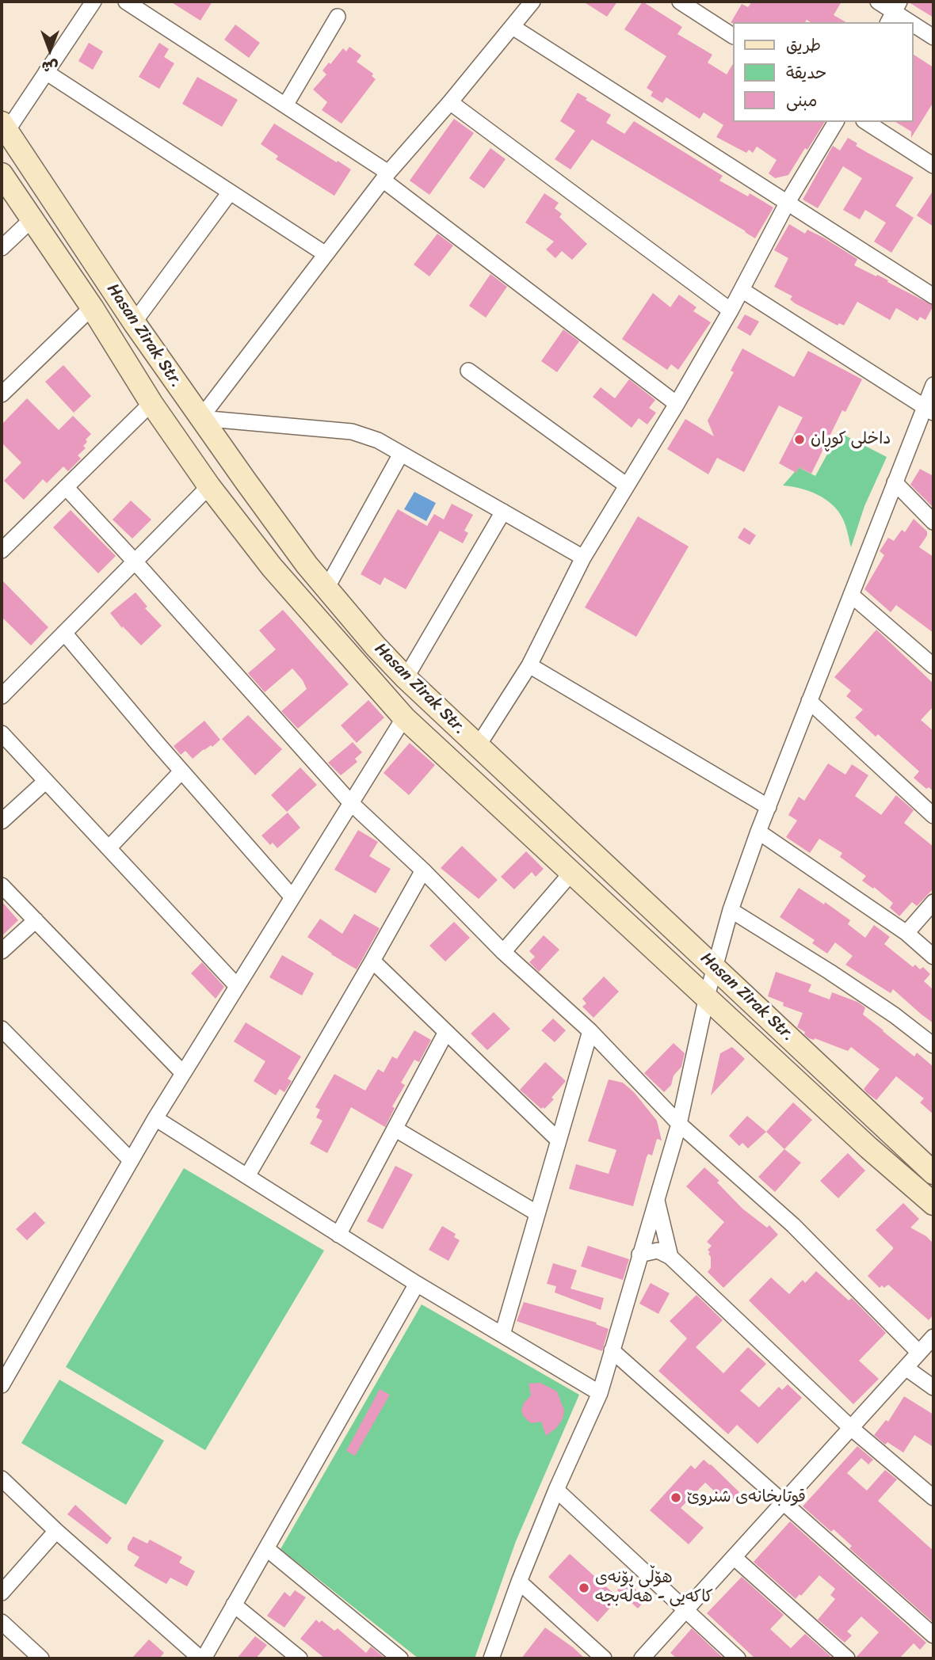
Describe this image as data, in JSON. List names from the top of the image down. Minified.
{"streets":{"main road":["Hasan Zirak Str."]},"places":["داخلی کوڕان","قوتابخانەی شنروێ","ھۆڵی بۆنەی کاکەیی - هەڵەبجە"],"legend":["طريق","حديقة","مبنى"],"north":"bottom"}
